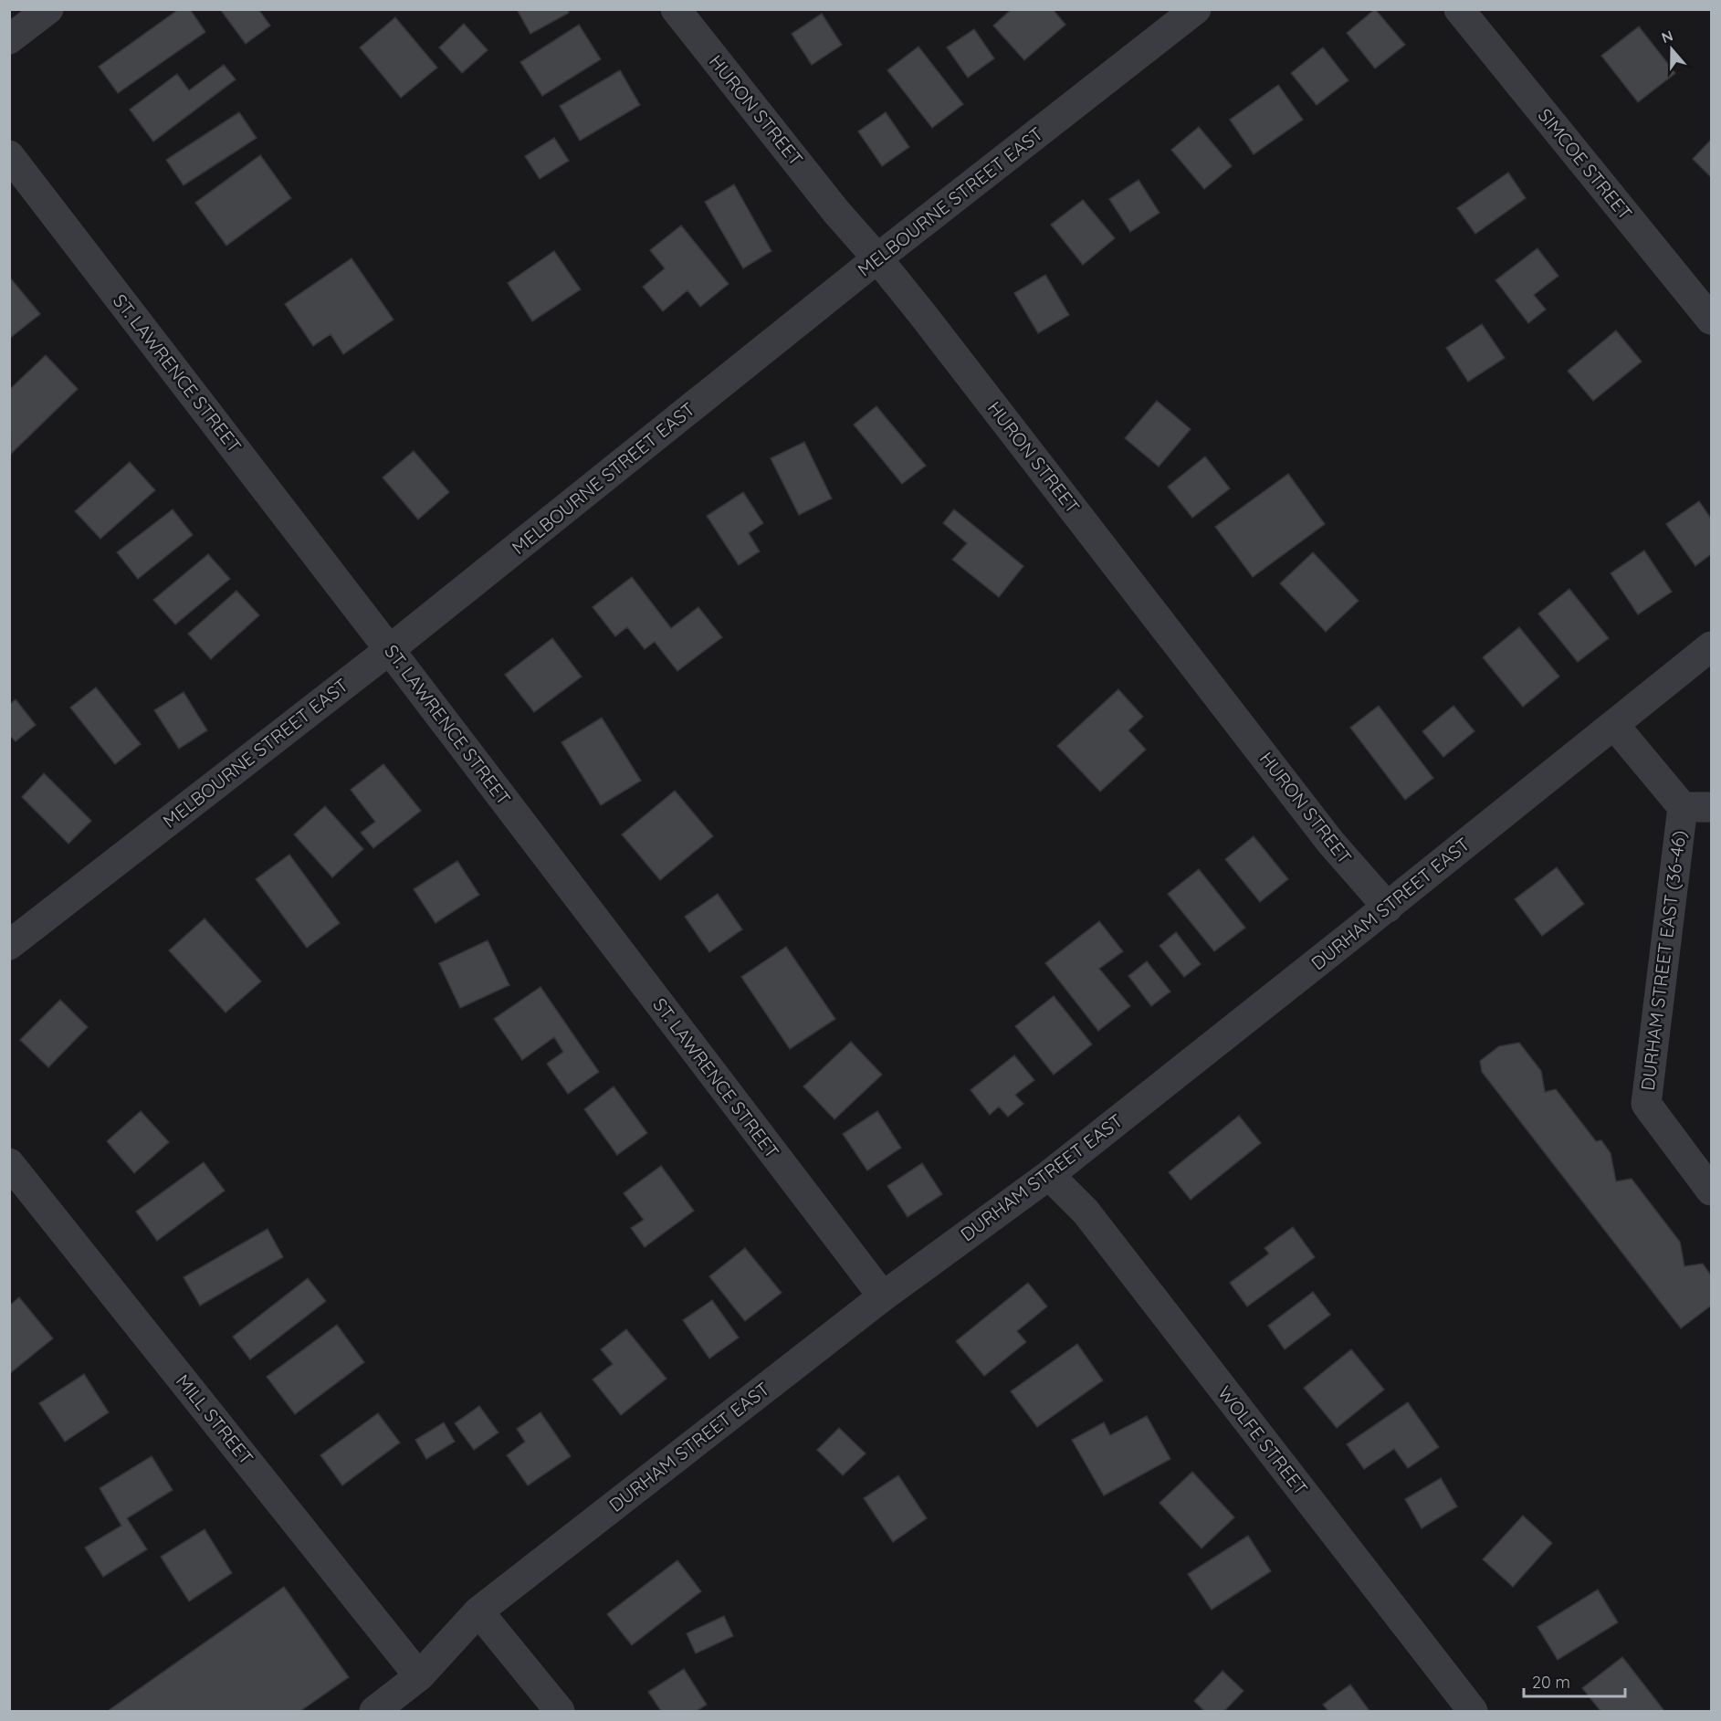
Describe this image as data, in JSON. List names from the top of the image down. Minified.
{"streets":{"street":["HURON STREET","SIMCOE STREET","MELBOURNE STREET EAST","ST. LAWRENCE STREET","DURHAM STREET EAST","DURHAM STREET EAST (36-46)","MILL STREET","WOLFE STREET"]},"crossings":[["HURON STREET","MELBOURNE STREET EAST"],["HURON STREET","DURHAM STREET EAST"],["MELBOURNE STREET EAST","ST. LAWRENCE STREET"],["ST. LAWRENCE STREET","DURHAM STREET EAST"],["DURHAM STREET EAST","MILL STREET"],["DURHAM STREET EAST","WOLFE STREET"]],"scale_bar":"20 m","north":"top"}
